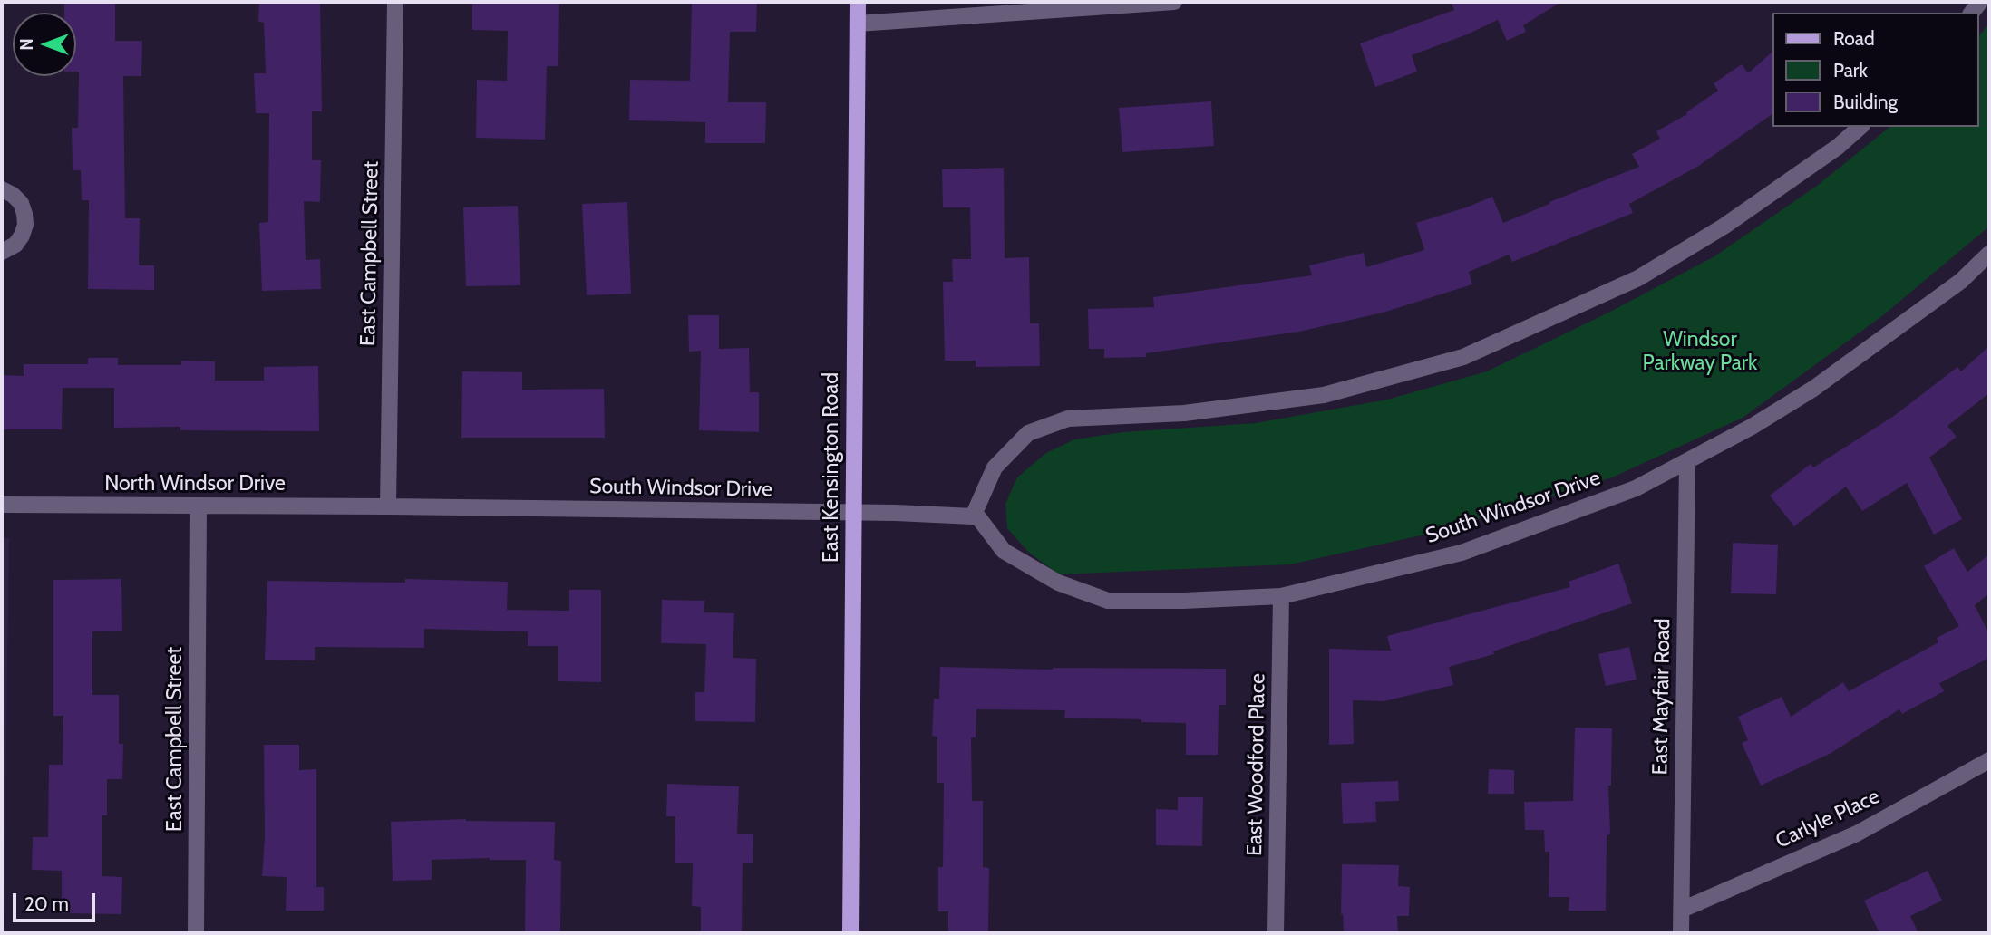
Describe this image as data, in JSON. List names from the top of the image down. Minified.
{"streets":{"main road":["East Kensington Road"],"street":["East Campbell Street","North Windsor Drive","South Windsor Drive","East Mayfair Road","East Woodford Place","Carlyle Place"]},"crossings":[["East Campbell Street","North Windsor Drive"],["East Campbell Street","South Windsor Drive"],["East Kensington Road","South Windsor Drive"],["North Windsor Drive","South Windsor Drive"],["South Windsor Drive","East Mayfair Road"],["South Windsor Drive","East Woodford Place"],["East Mayfair Road","Carlyle Place"]],"parks":["Windsor Parkway Park"],"legend":["Road","Park","Building"],"scale_bar":"20 m","north":"left"}
